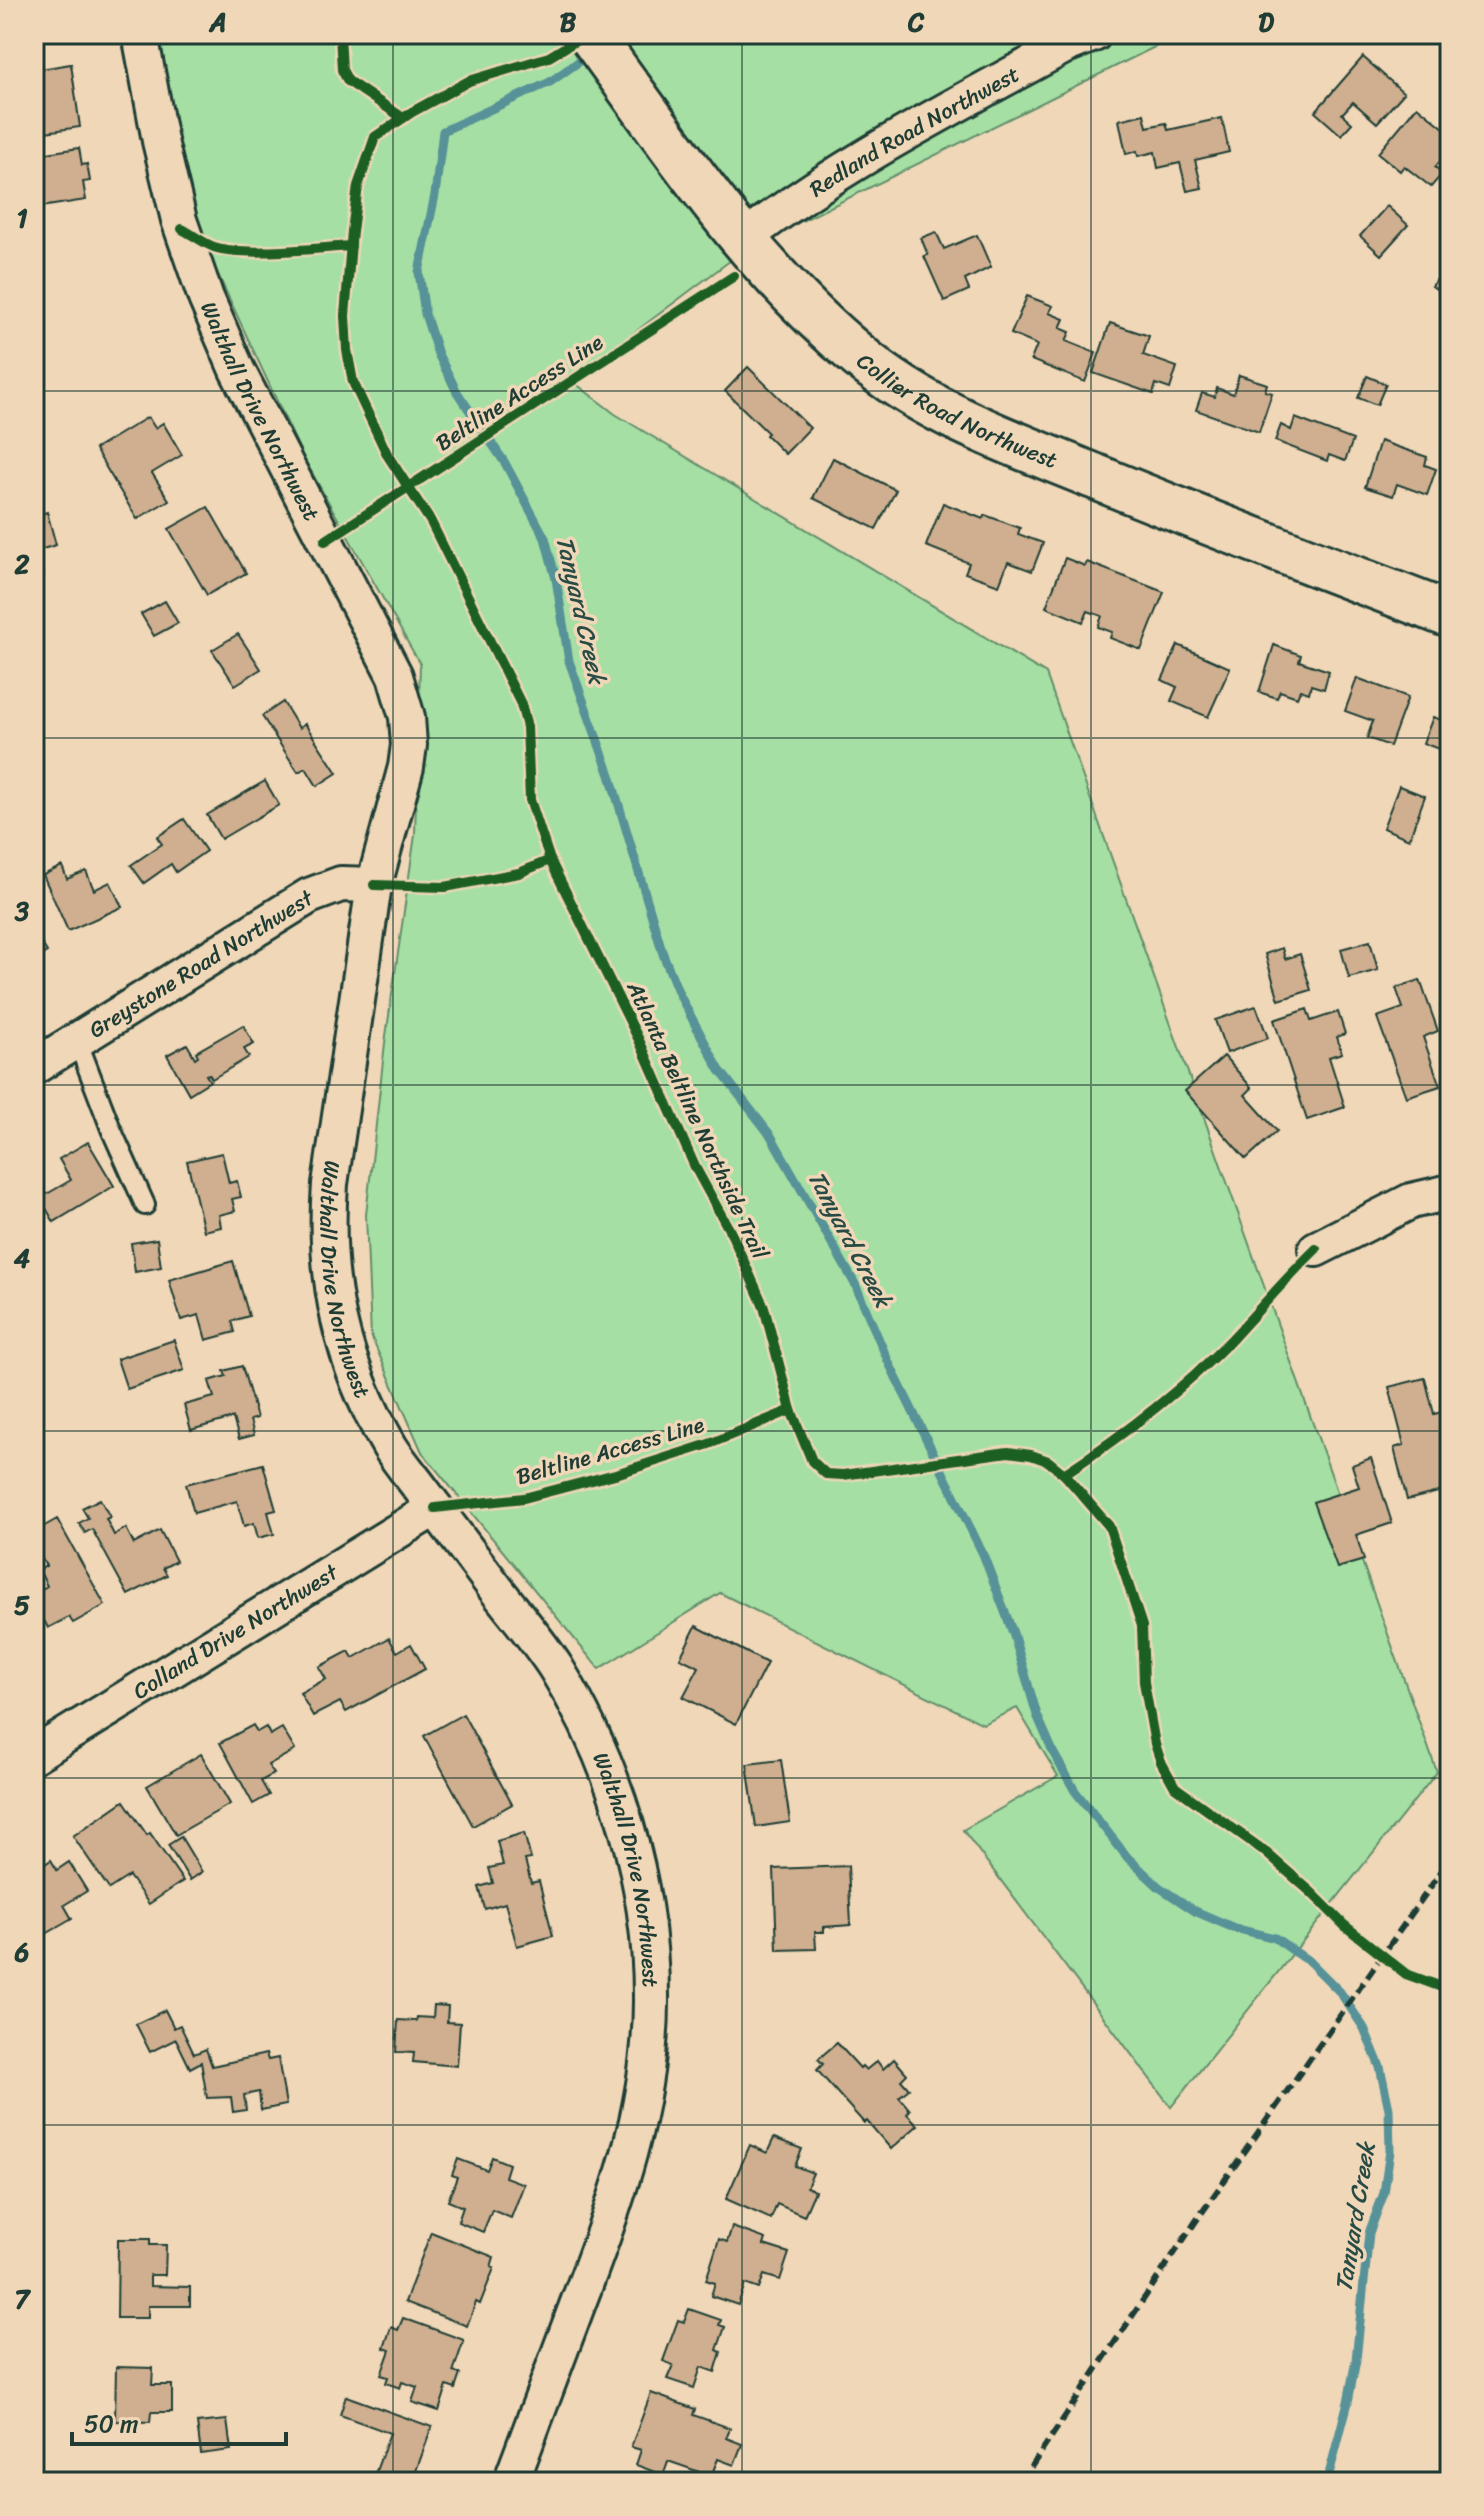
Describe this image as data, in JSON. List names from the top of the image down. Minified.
{"streets":{"street":["Redland Road Northwest","Collier Road Northwest","Walthall Drive Northwest","Greystone Road Northwest","Colland Drive Northwest"],"cycle path":["Beltline Access Line","Atlanta Beltline Northside Trail"]},"crossings":[["Redland Road Northwest","Collier Road Northwest"],["Walthall Drive Northwest","Greystone Road Northwest"],["Walthall Drive Northwest","Colland Drive Northwest"]],"water":["Tanyard Creek"],"scale_bar":"50 m","grid":{"columns":["A","B","C","D"],"rows":["1","2","3","4","5","6","7"]}}
